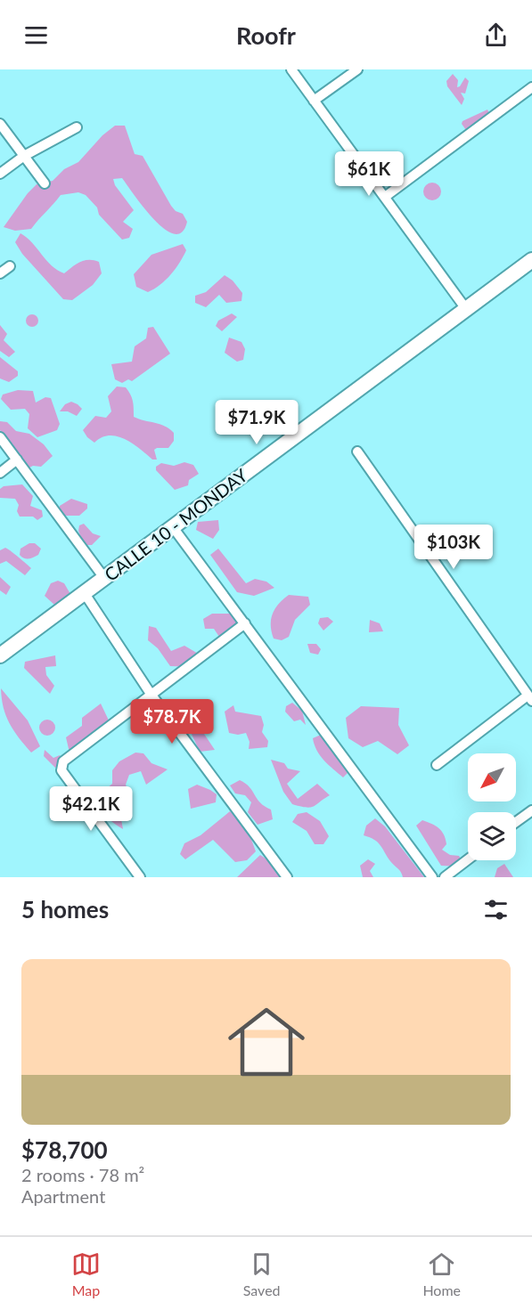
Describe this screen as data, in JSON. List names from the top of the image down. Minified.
{"streets":{"street":["CALLE 10 - MONDAY"]},"north":"bottom left","page":{"header":"Roofr","price":["$61K","$71.9K","$103K","$78.7K","$42.1K"],"heading":"5 homes","list":[{"name":"$78,700","note":"2 rooms · 78 m² · Apartment"}],"tabs":["Map","Saved","Home"]}}
